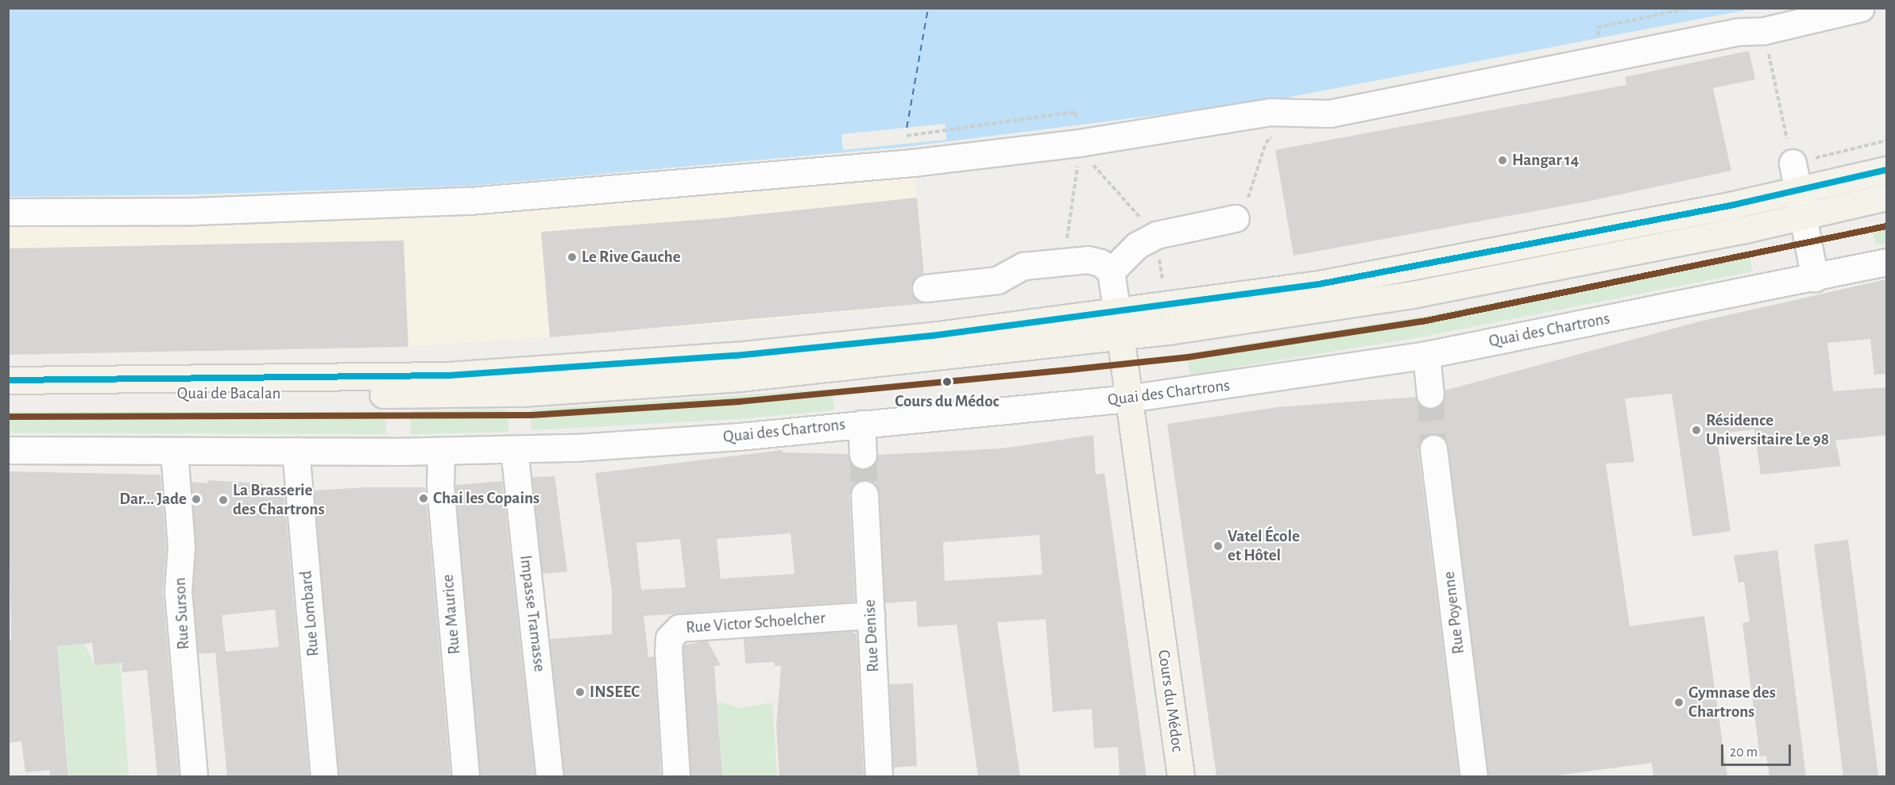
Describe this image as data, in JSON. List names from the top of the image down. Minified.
{"streets":{"main road":["Quai de Bacalan","Cours du Médoc"],"street":["Quai des Chartrons","Rue Poyenne","Rue Surson","Rue Lombard","Impasse Tramasse","Rue Maurice","Rue Victor Schoelcher","Rue Denise"]},"crossings":[["Quai des Chartrons","Impasse Tramasse"],["Quai des Chartrons","Rue Maurice"],["Quai des Chartrons","Cours du Médoc"],["Rue Victor Schoelcher","Rue Denise"]],"places":["Hangar 14","Le Rive Gauche","Cours du Médoc","Résidence Universitaire Le 98","Chai les Copains","Dar... Jade","La Brasserie des Chartrons","Vatel École et Hôtel","INSEEC","Gymnase des Chartrons"],"scale_bar":"20 m"}
